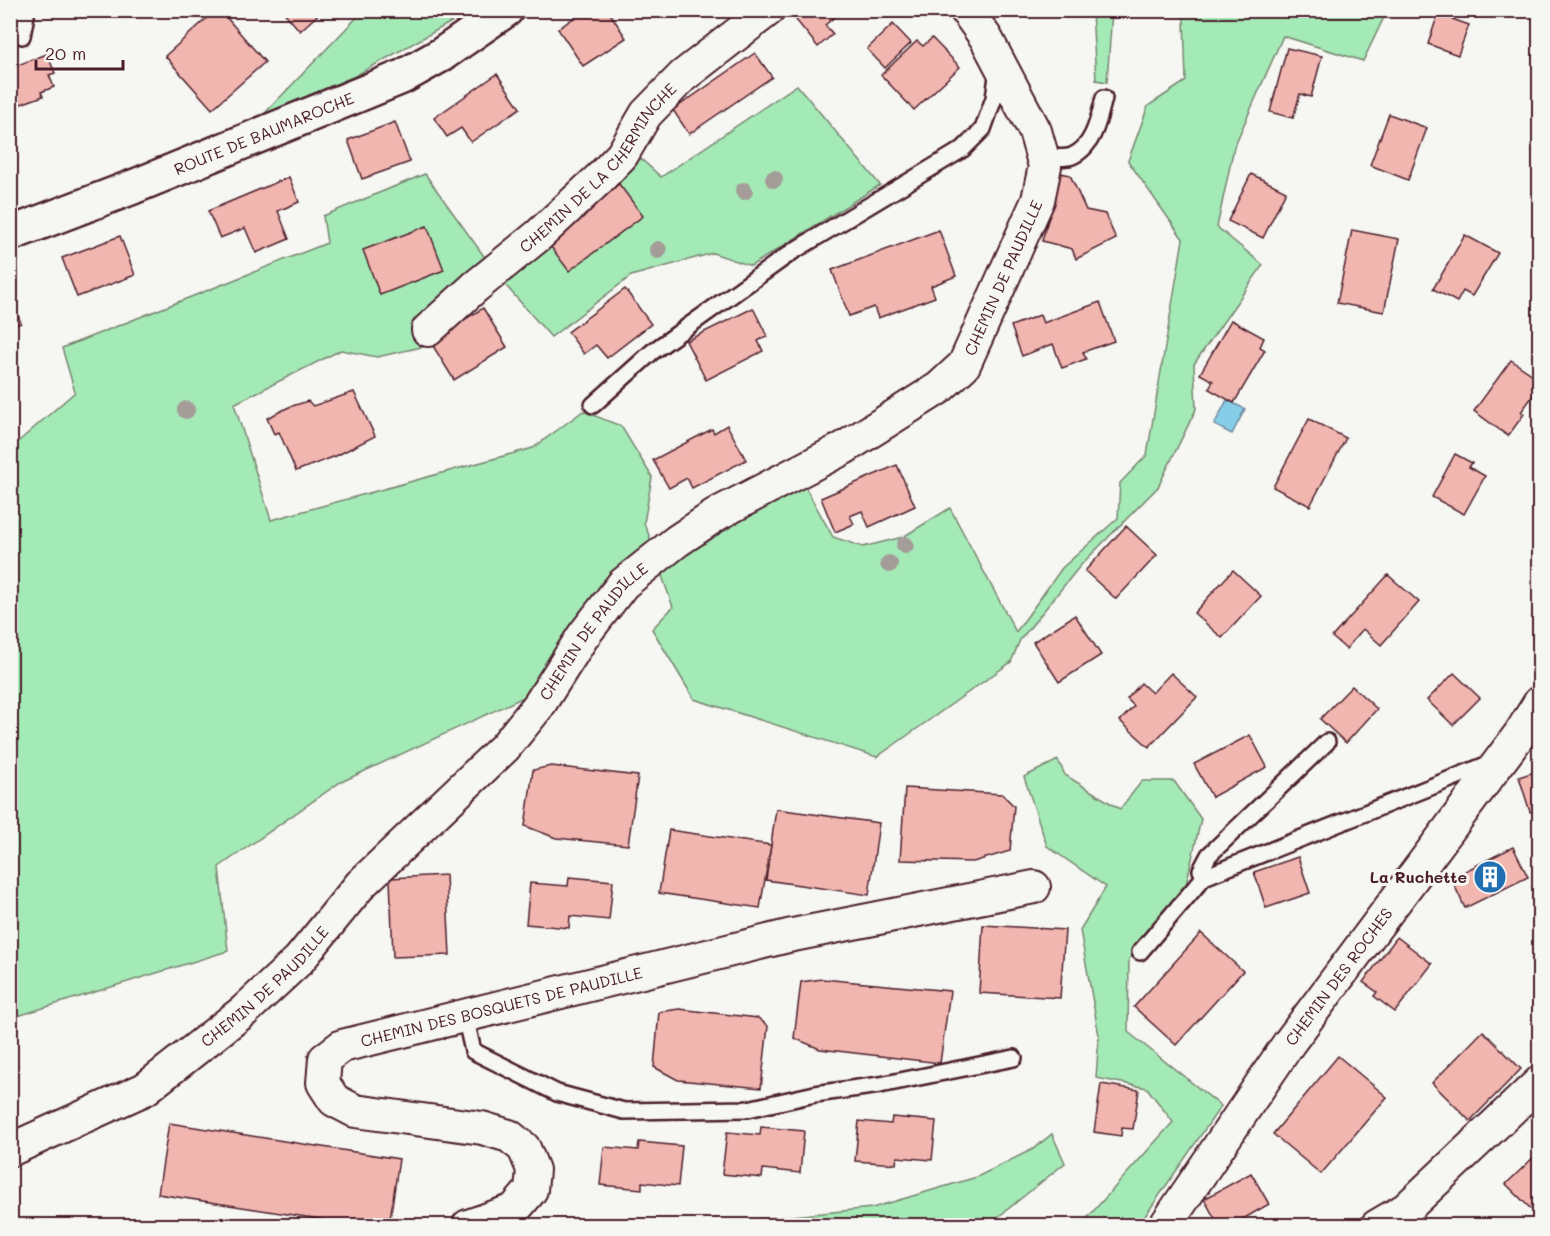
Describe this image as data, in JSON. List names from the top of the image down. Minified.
{"streets":{"street":["ROUTE DE BAUMAROCHE","CHEMIN DE LA CHERMINCHE","CHEMIN DE PAUDILLE","CHEMIN DES ROCHES","CHEMIN DES BOSQUETS DE PAUDILLE"]},"places":{"building":["La Ruchette"]},"scale_bar":"20 m"}
